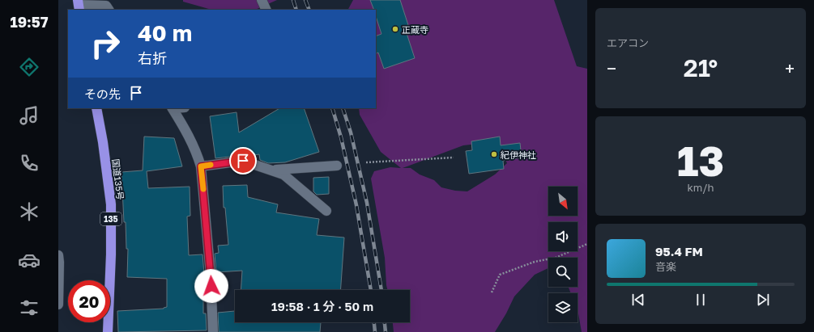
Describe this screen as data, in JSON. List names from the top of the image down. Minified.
{"streets":{"highway":["国道135号","135"]},"places":["正蔵寺","紀伊神社"],"north":"bottom right","page":{"tabs":"19:57","tile":["エアコン",["13","km/h"]],"turn":["40 m","右折"],"heat":["−","21°","+"],"then":"その先","song":["95.4 FM","音楽"],"limit":"20","trip":"19:58 · 1 分 · 50 m"}}
